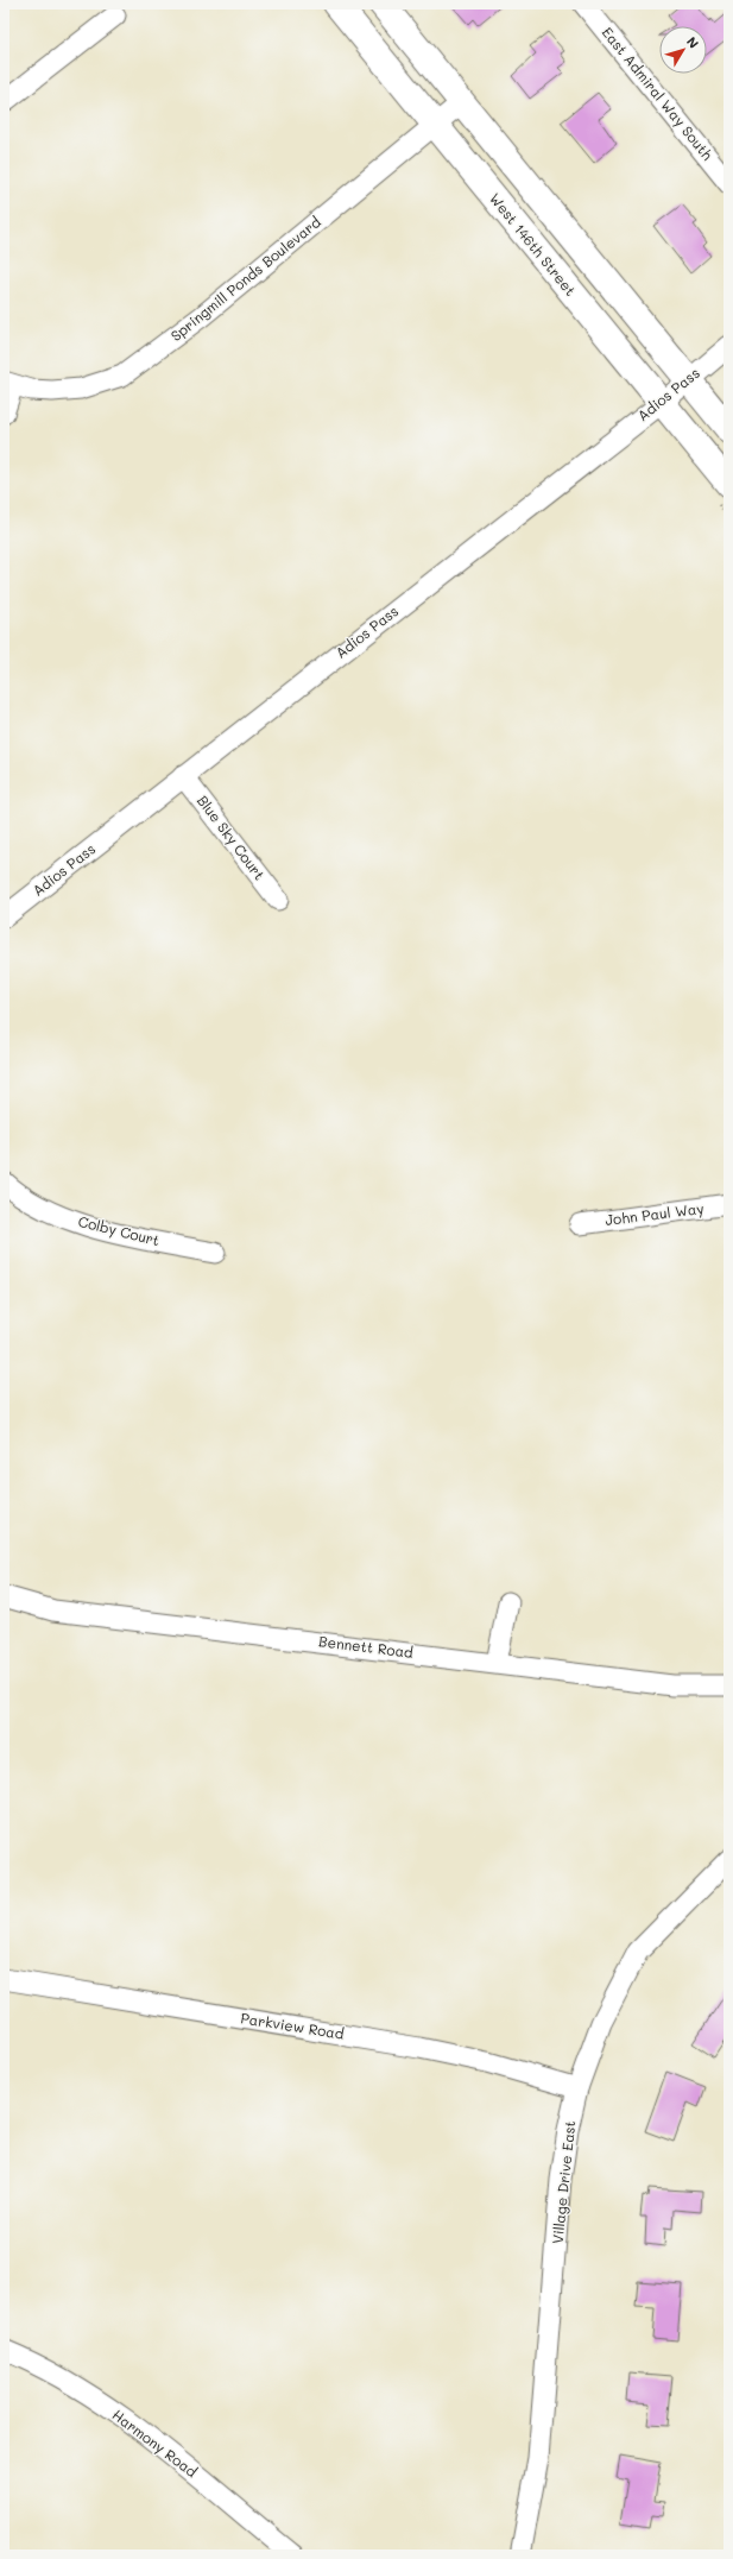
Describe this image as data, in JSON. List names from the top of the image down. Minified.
{"streets":{"main road":["West 146th Street"],"street":["East Admiral Way South","Springmill Ponds Boulevard","Adios Pass","Blue Sky Court","John Paul Way","Colby Court","Bennett Road","Parkview Road","Village Drive East","Harmony Road"]},"crossings":[["West 146th Street","Springmill Ponds Boulevard"],["West 146th Street","Adios Pass"],["Adios Pass","Blue Sky Court"],["Parkview Road","Village Drive East"]],"north":"top right"}
